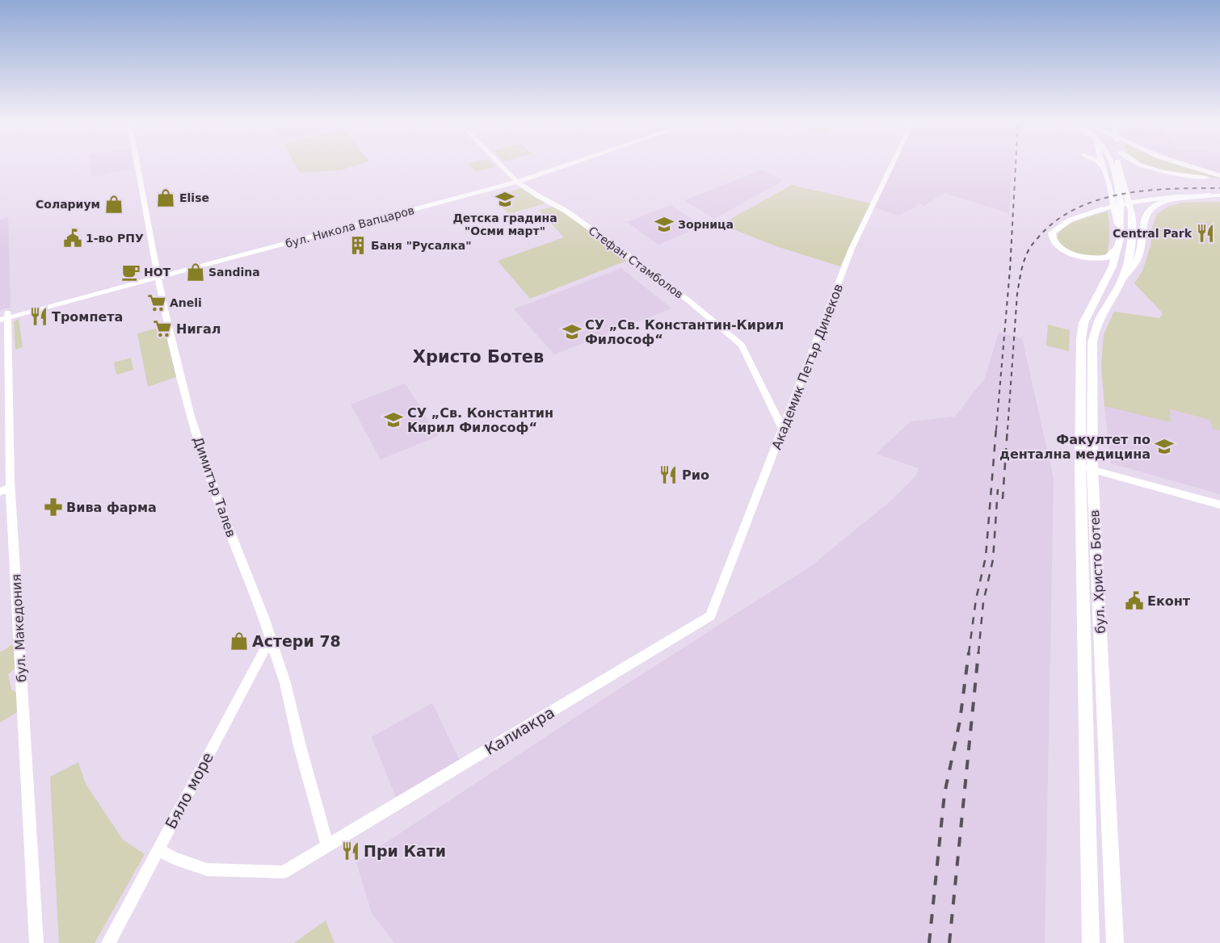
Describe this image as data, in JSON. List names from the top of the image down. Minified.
{"streets":{"main road":["бул. Христо Ботев"],"street":["бул. Никола Вапцаров","Стефан Стамболов","Академик Петър Динеков","Димитър Талев","бул. Македония","Калиакра","Бяло море"]},"crossings":[["бул. Никола Вапцаров","Стефан Стамболов"],["бул. Никола Вапцаров","Димитър Талев"],["бул. Никола Вапцаров","бул. Македония"],["Стефан Стамболов","Академик Петър Динеков"],["Академик Петър Динеков","Калиакра"],["Димитър Талев","Калиакра"],["Димитър Талев","Бяло море"],["Калиакра","Бяло море"]],"districts":["Христо Ботев"],"places":{"shop":["Elise","Солариум","Sandina","Астери 78"],"school or university":["Детска градина \"Осми март\"","Зорница","СУ „Св. Константин-Кирил Философ“","СУ „Св. Константин Кирил Философ“","Факултет по дентална медицина"],"restaurant":["Central Park","Тромпета","Рио","При Кати"],"public building":["1-во РПУ","Еконт"],"building":["Баня \"Русалка\""],"cafe":["HOT"],"supermarket":["Aneli","Нигал"],"pharmacy":["Вива фарма"]}}
